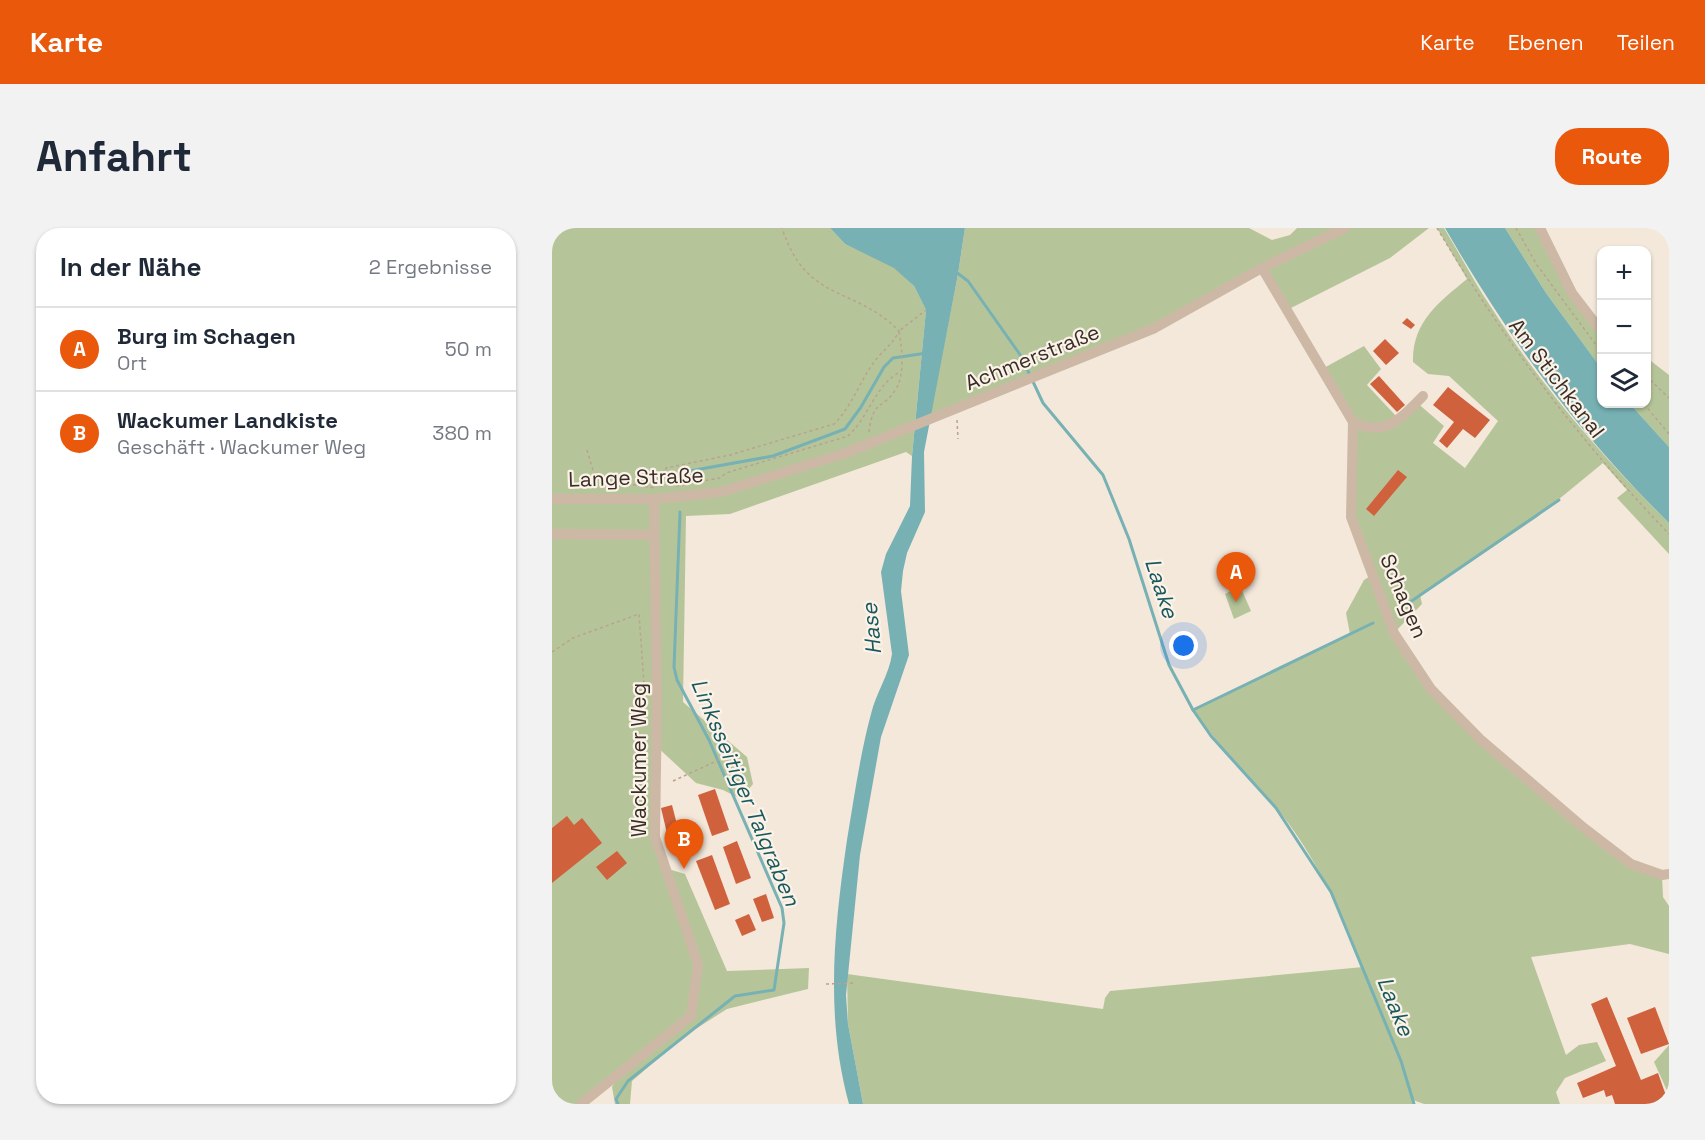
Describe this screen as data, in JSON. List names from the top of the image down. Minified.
{"streets":{"street":["Achmerstraße","Lange Straße","Schagen","Wackumer Weg"],"path":["Am Stichkanal"]},"crossings":[["Achmerstraße","Lange Straße"],["Lange Straße","Wackumer Weg"]],"water":["Laake","Hase","Linksseitiger Talgraben"],"page":{"header":"Karte","nav":["Karte","Ebenen","Teilen"],"buttons":"Route","title":"Anfahrt","heading":["In der Nähe","2 Ergebnisse"],"map_buttons":["+","−"],"list":[{"mark":"A","name":"Burg im Schagen","note":"Ort","value":"50 m"},{"mark":"B","name":"Wackumer Landkiste","note":"Geschäft · Wackumer Weg","value":"380 m"}],"pins":["A","B"]}}
